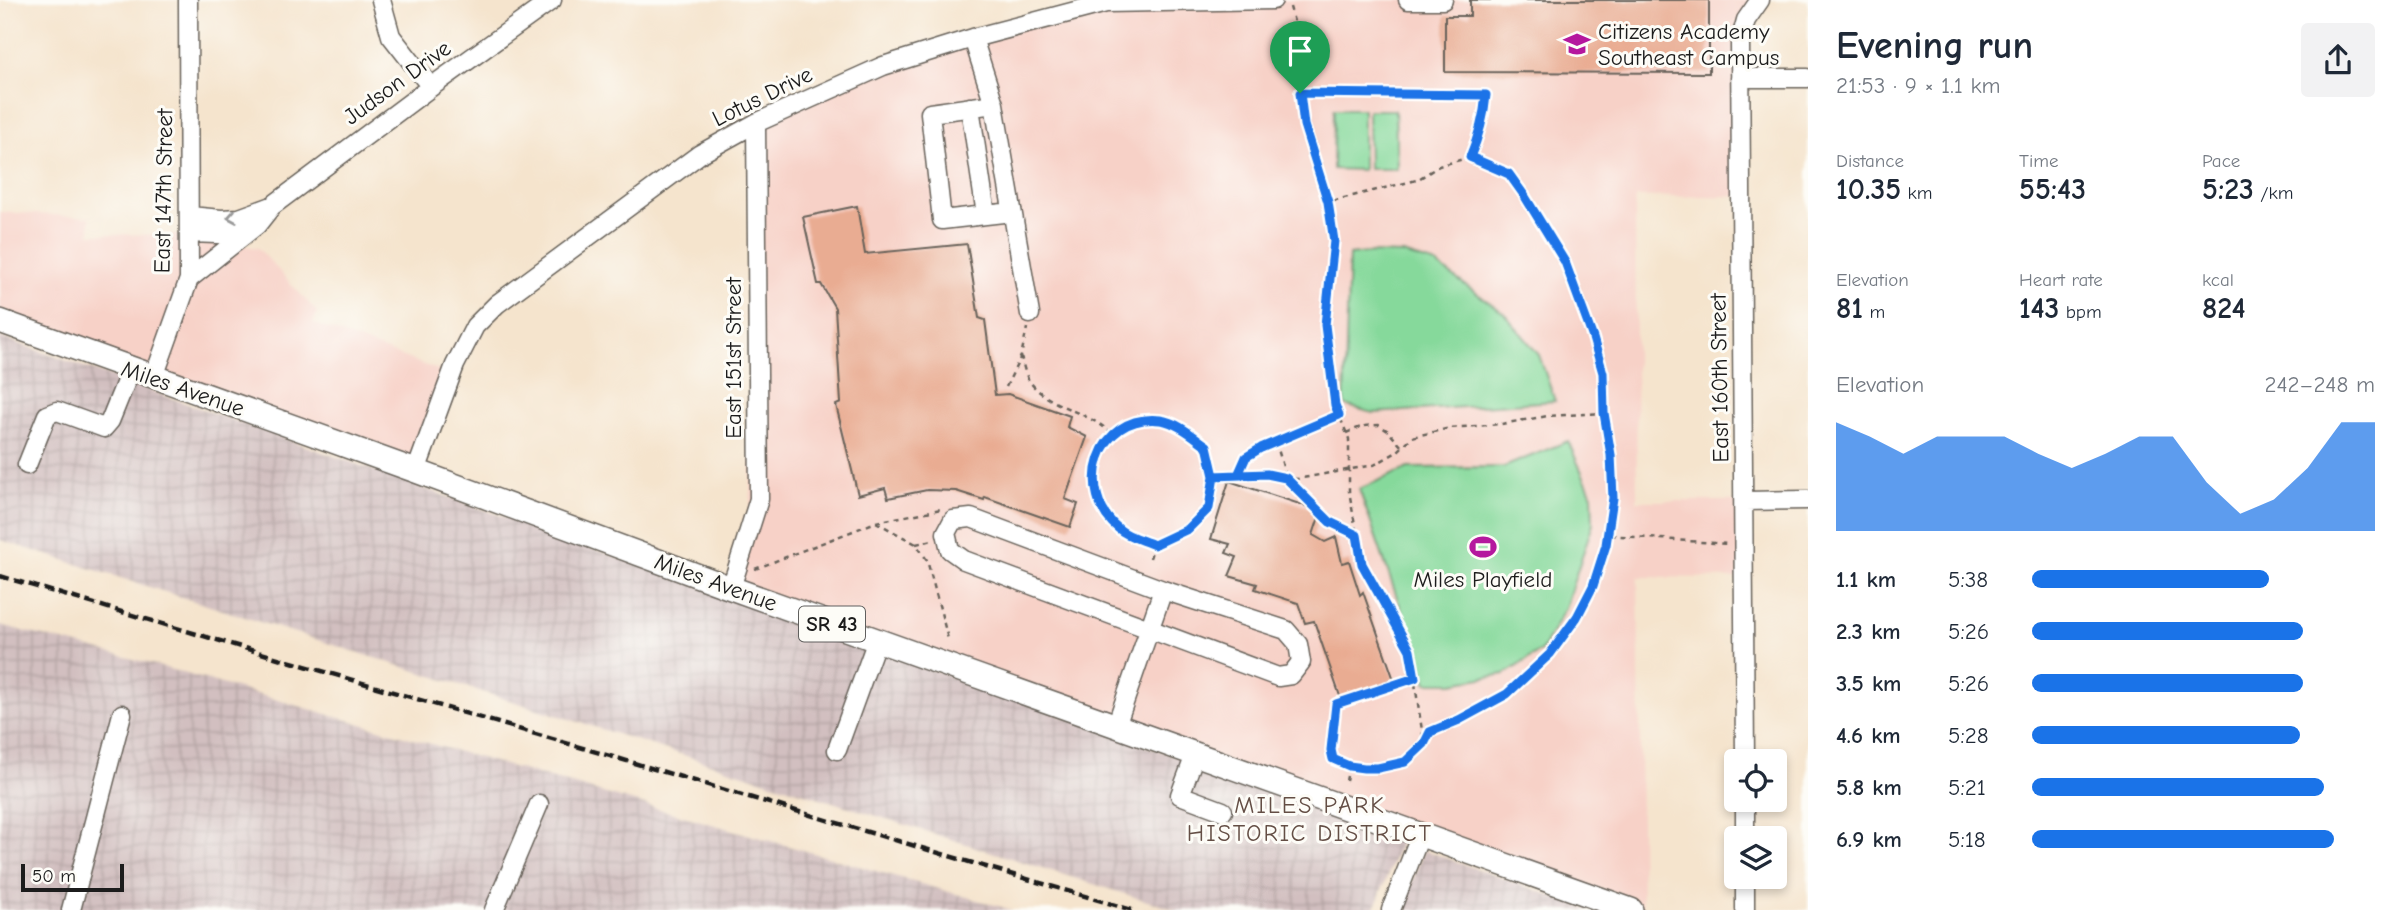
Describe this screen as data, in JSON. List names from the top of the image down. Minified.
{"streets":{"main road":["Miles Avenue","SR 43"],"street":["Judson Drive","Lotus Drive","East 147th Street","East 151st Street","East 160th Street"]},"crossings":[["Judson Drive","East 147th Street"],["Lotus Drive","East 151st Street"],["Lotus Drive","Miles Avenue"],["East 147th Street","Miles Avenue"],["East 151st Street","Miles Avenue"]],"districts":["MILES PARK HISTORIC DISTRICT"],"places":{"school or university":["Citizens Academy Southeast Campus"],"sports":["Miles Playfield"]},"scale_bar":"50 m","page":{"heading":["Evening run","21:53 · 9 × 1.1 km"],"stats":[["Distance","10.35 km"],["Time","55:43"],["Pace","5:23 /km"],["Elevation","81 m"],["Heart rate","143 bpm"],["kcal","824"]],"chart":["Elevation","242–248 m"],"list":[{"name":"1.1 km","note":"5:38"},{"name":"2.3 km","note":"5:26"},{"name":"3.5 km","note":"5:26"},{"name":"4.6 km","note":"5:28"},{"name":"5.8 km","note":"5:21"},{"name":"6.9 km","note":"5:18"}],"scale":"50 m"}}
